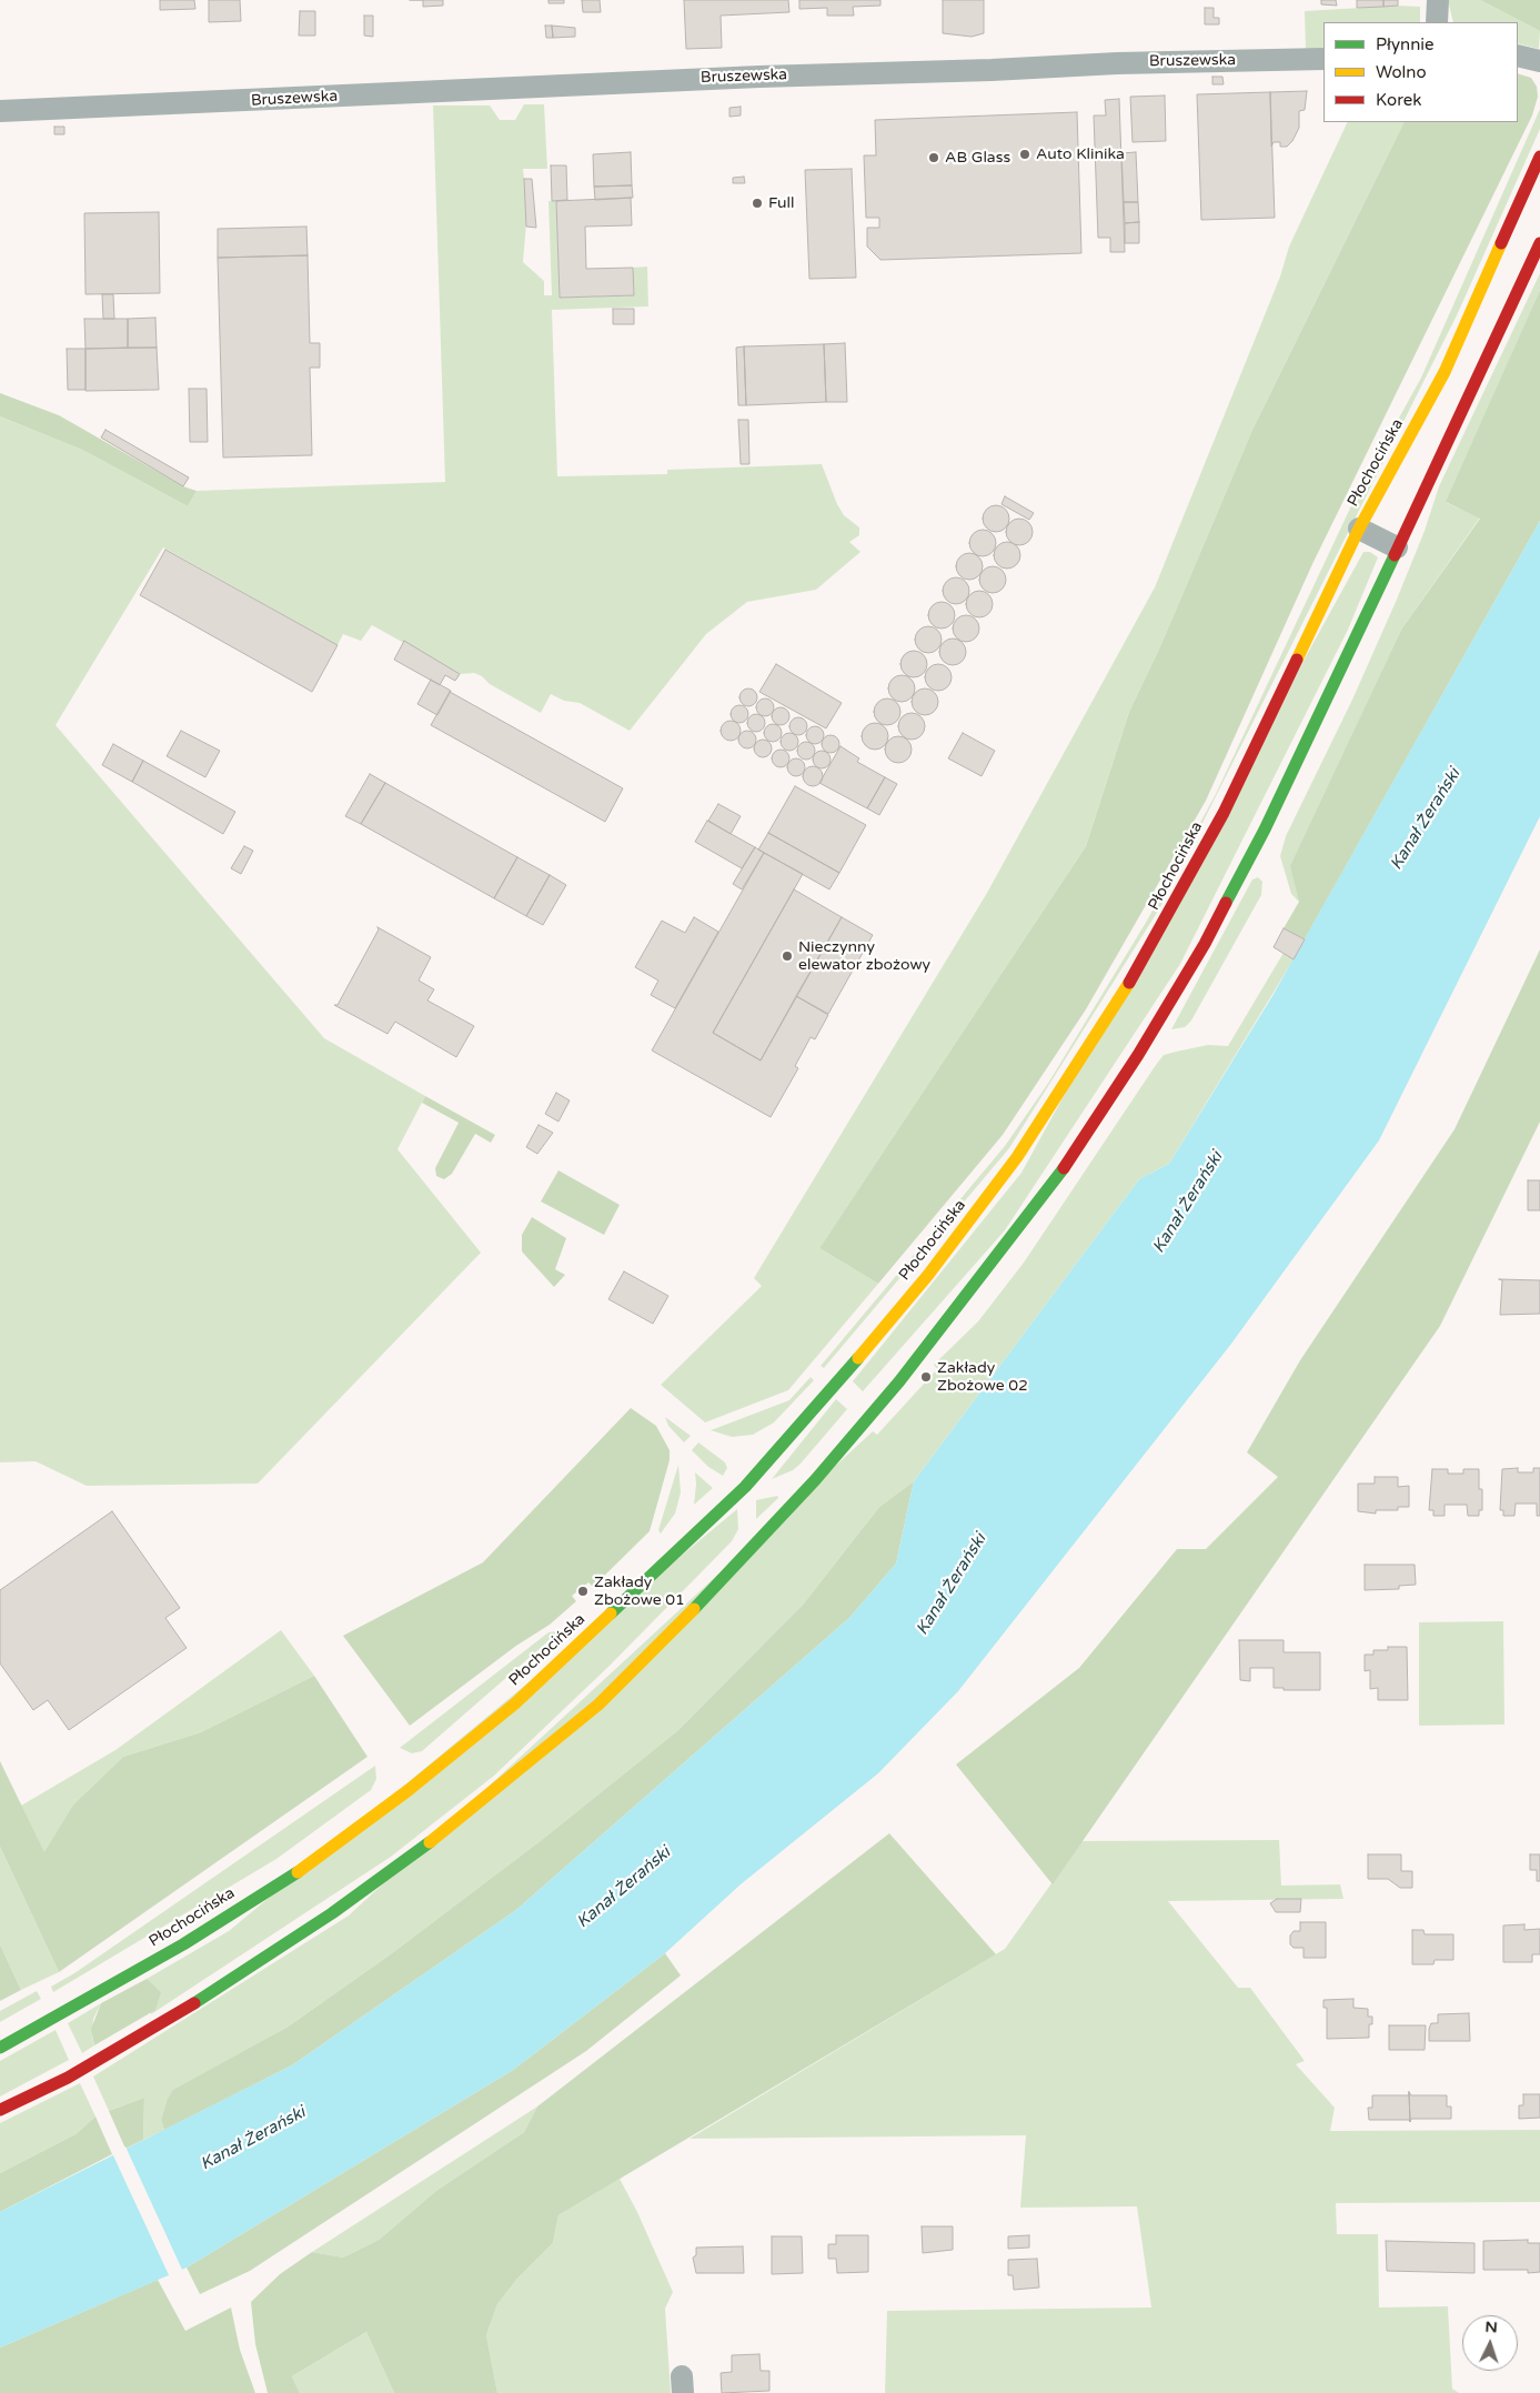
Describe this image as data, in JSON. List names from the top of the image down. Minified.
{"streets":{"main road":["Płochocińska"],"street":["Bruszewska"]},"water":["Kanał Żerański"],"places":["Auto Klinika","AB Glass","Full","Nieczynny elewator zbożowy","Zakłady Zbożowe 02","Zakłady Zbożowe 01"],"legend":["Płynnie","Wolno","Korek"],"north":"top"}
